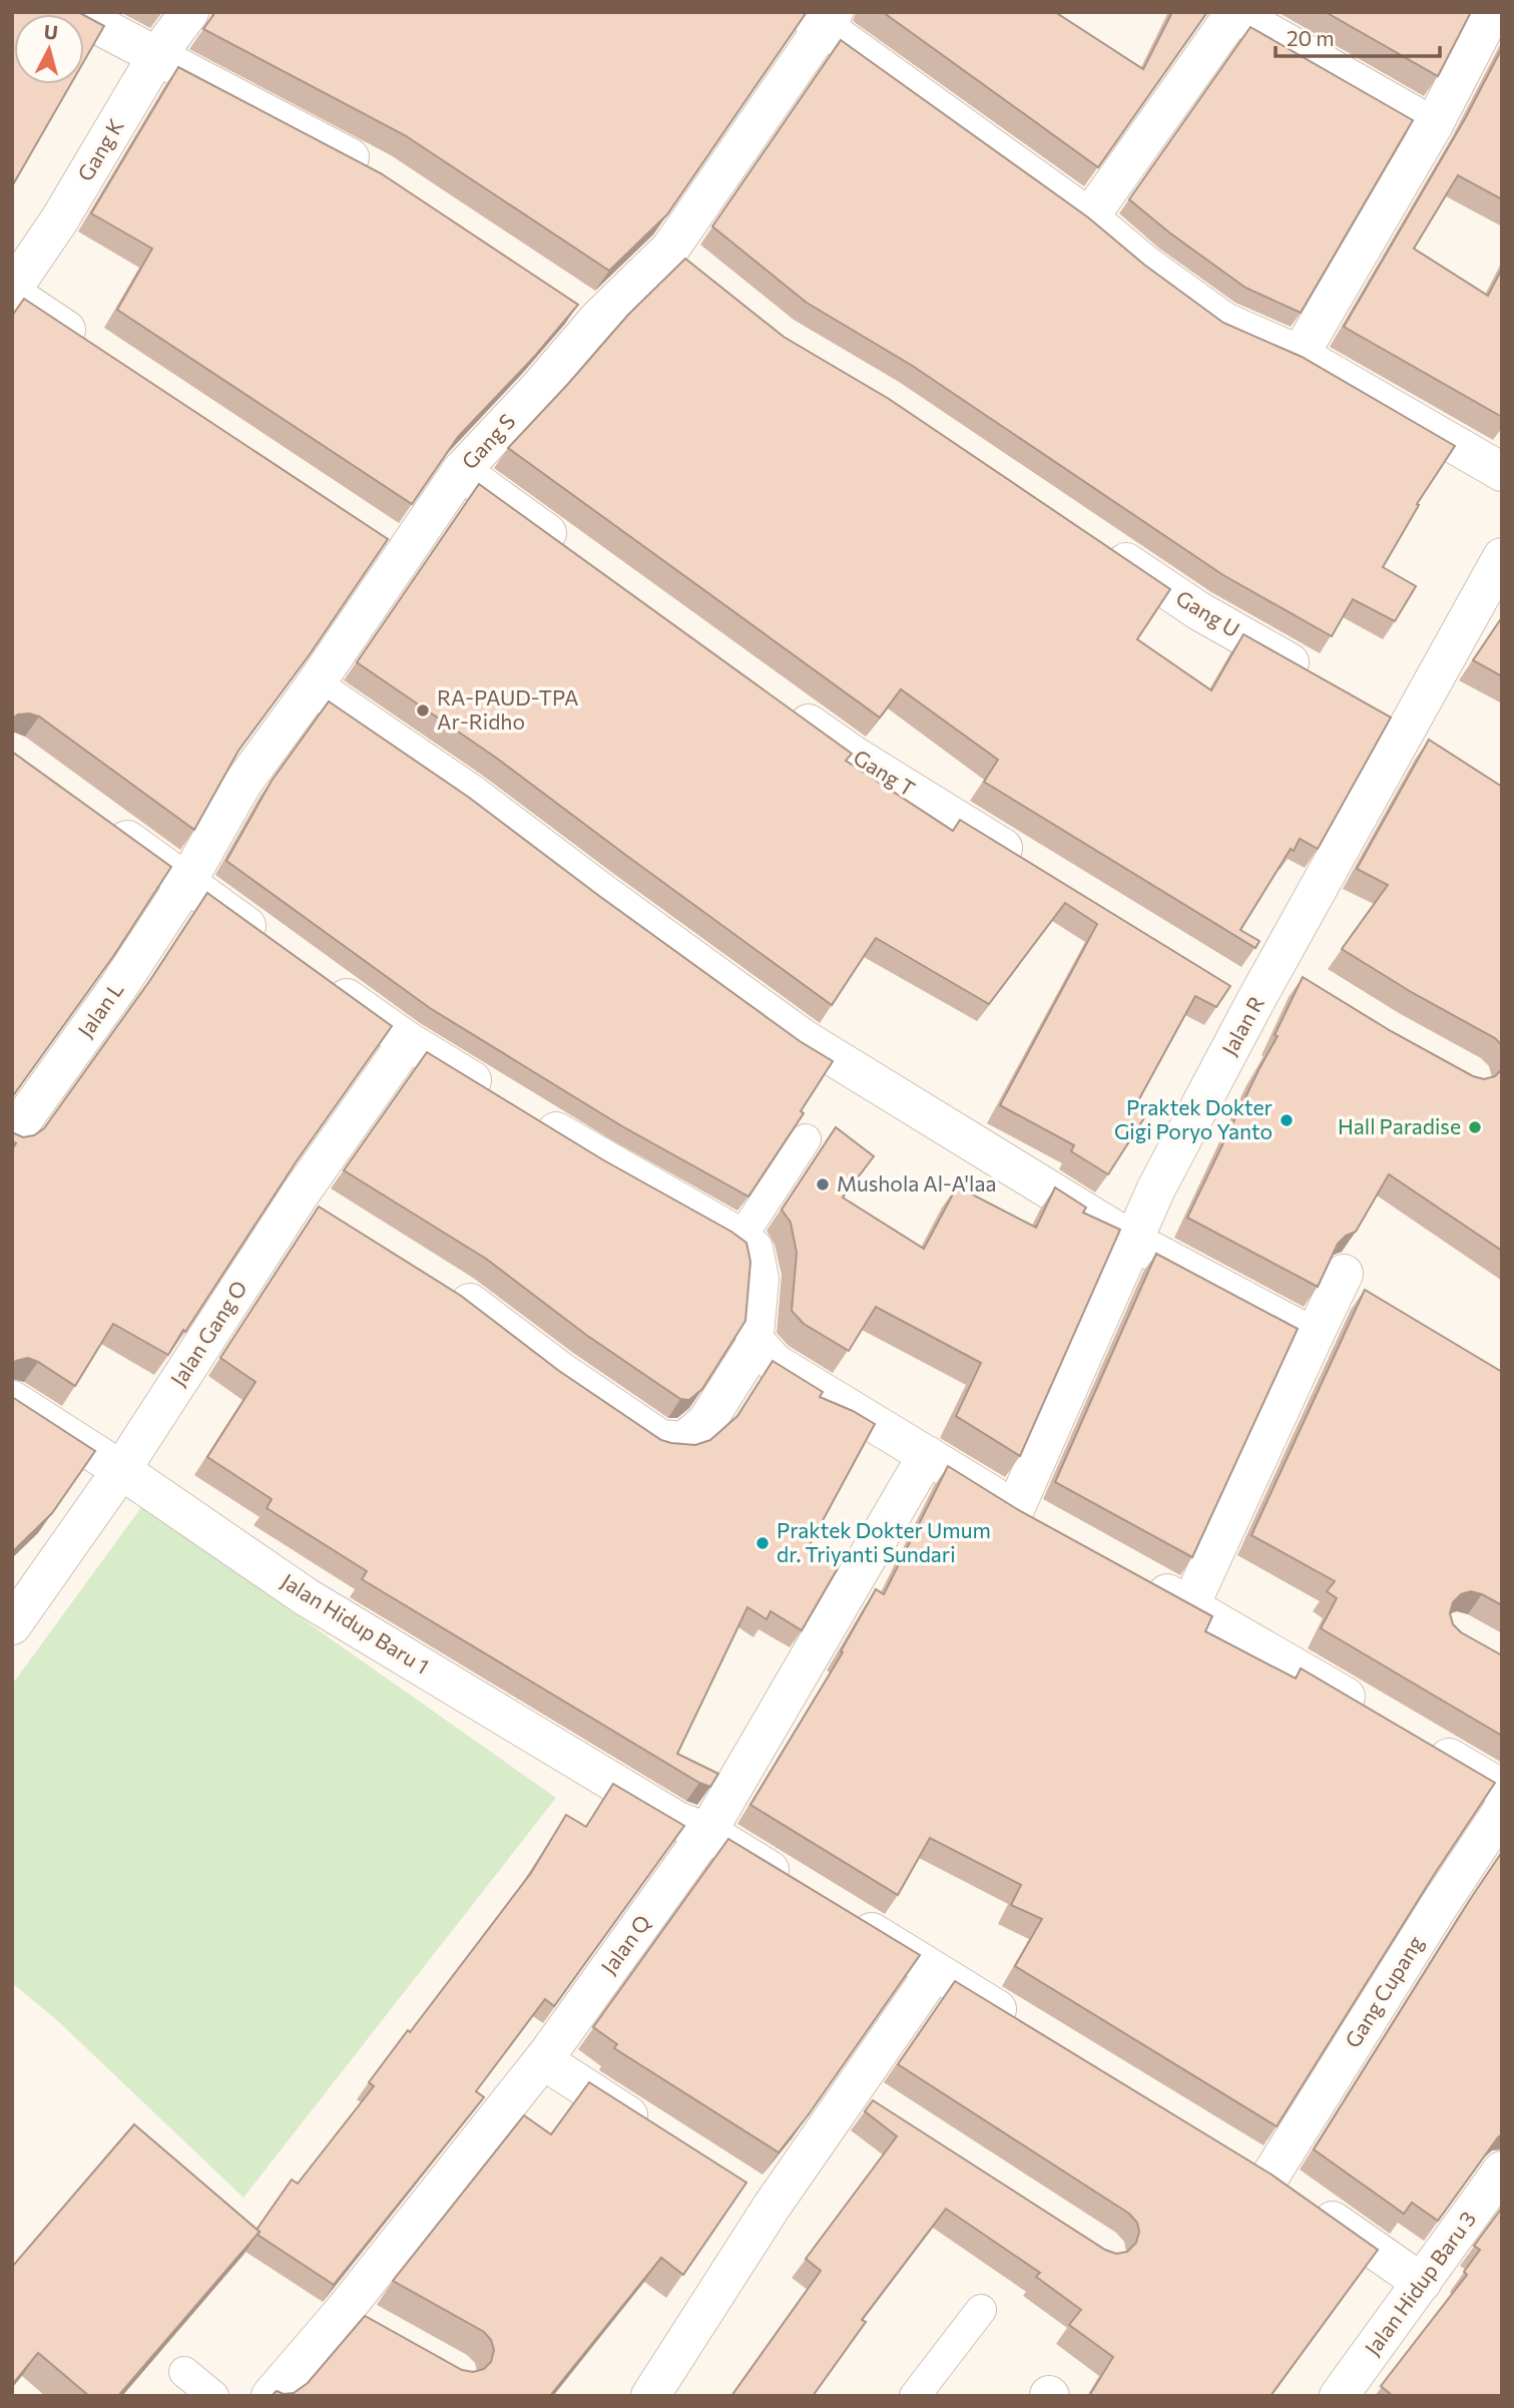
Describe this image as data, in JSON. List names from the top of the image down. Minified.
{"streets":{"street":["Gang K","Gang S","Gang U","Gang T","Jalan L","Jalan R","Jalan Gang O","Jalan Hidup Baru 1","Jalan Q","Gang Cupang","Jalan Hidup Baru 3"]},"crossings":[["Gang S","Jalan L"],["Jalan Gang O","Jalan Hidup Baru 1"],["Jalan Hidup Baru 1","Jalan Q"],["Gang Cupang","Jalan Hidup Baru 3"]],"places":["RA-PAUD-TPA Ar-Ridho","Praktek Dokter Gigi Poryo Yanto","Hall Paradise","Mushola Al-A'laa","Praktek Dokter Umum dr. Triyanti Sundari"],"scale_bar":"20 m","north":"top"}
